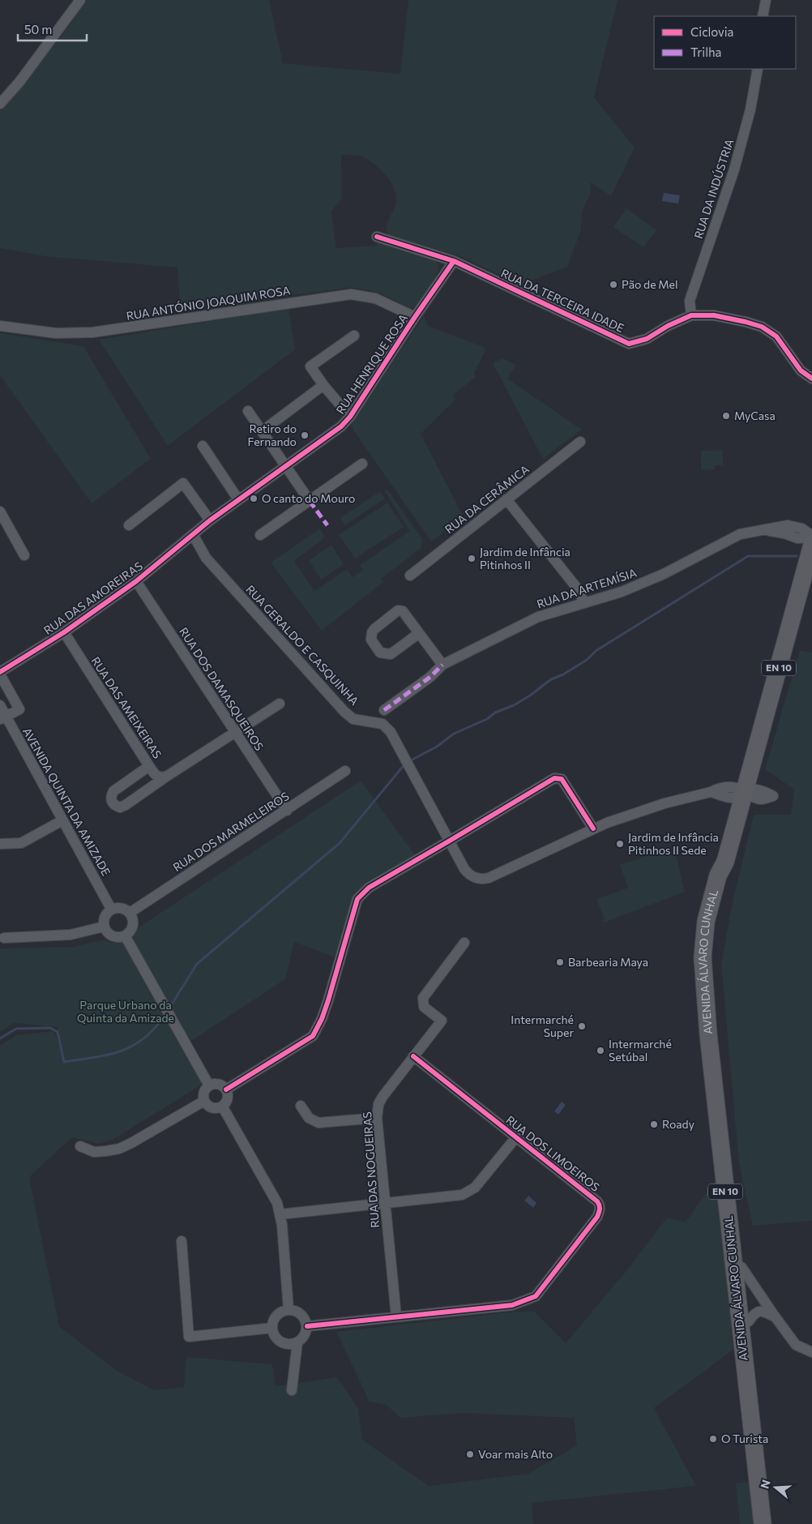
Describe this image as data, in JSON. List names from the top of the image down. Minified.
{"streets":{"main road":["EN 10","AVENIDA ÁLVARO CUNHAL"],"street":["RUA DA INDÚSTRIA","RUA DA TERCEIRA IDADE","RUA ANTÓNIO JOAQUIM ROSA","RUA HENRIQUE ROSA","RUA DA CERÂMICA","RUA DA ARTEMÍSIA","RUA DAS AMOREIRAS","RUA GERALDO E CASQUINHA","RUA DOS DAMASQUEIROS","RUA DAS AMEIXEIRAS","AVENIDA QUINTA DA AMIZADE","RUA DOS MARMELEIROS","RUA DOS LIMOEIROS","RUA DAS NOGUEIRAS"]},"crossings":[["RUA DA INDÚSTRIA","RUA DA TERCEIRA IDADE"],["RUA DA TERCEIRA IDADE","RUA HENRIQUE ROSA"],["RUA ANTÓNIO JOAQUIM ROSA","RUA HENRIQUE ROSA"],["RUA HENRIQUE ROSA","RUA DAS AMOREIRAS"],["RUA HENRIQUE ROSA","RUA GERALDO E CASQUINHA"],["RUA DAS AMOREIRAS","RUA GERALDO E CASQUINHA"],["RUA DAS AMOREIRAS","RUA DOS DAMASQUEIROS"],["RUA DAS AMOREIRAS","RUA DAS AMEIXEIRAS"],["RUA GERALDO E CASQUINHA","AVENIDA ÁLVARO CUNHAL"],["RUA DOS DAMASQUEIROS","RUA DOS MARMELEIROS"],["AVENIDA QUINTA DA AMIZADE","RUA DOS MARMELEIROS"],["RUA DOS LIMOEIROS","RUA DAS NOGUEIRAS"]],"parks":["Parque Urbano da Quinta da Amizade"],"places":["Pão de Mel","MyCasa","Retiro do Fernando","O canto do Mouro","Jardim de Infância Pitinhos II","Jardim de Infância Pitinhos II Sede","Barbearia Maya","Intermarché Super","Intermarché Setúbal","Roady","O Turista","Voar mais Alto"],"legend":["Ciclovia","Trilha"],"scale_bar":"50 m","north":"left"}
